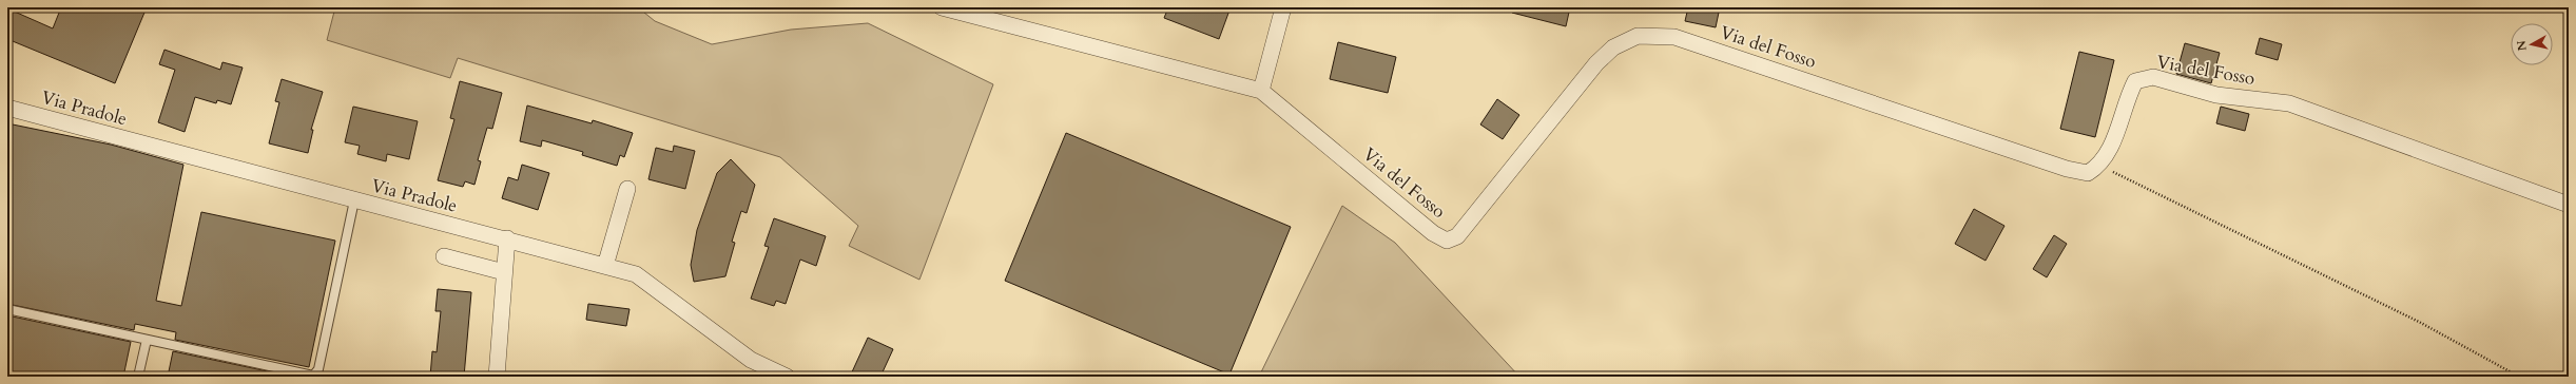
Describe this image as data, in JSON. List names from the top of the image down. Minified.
{"streets":{"street":["Via del Fosso","Via Pradole"]},"north":"left"}
